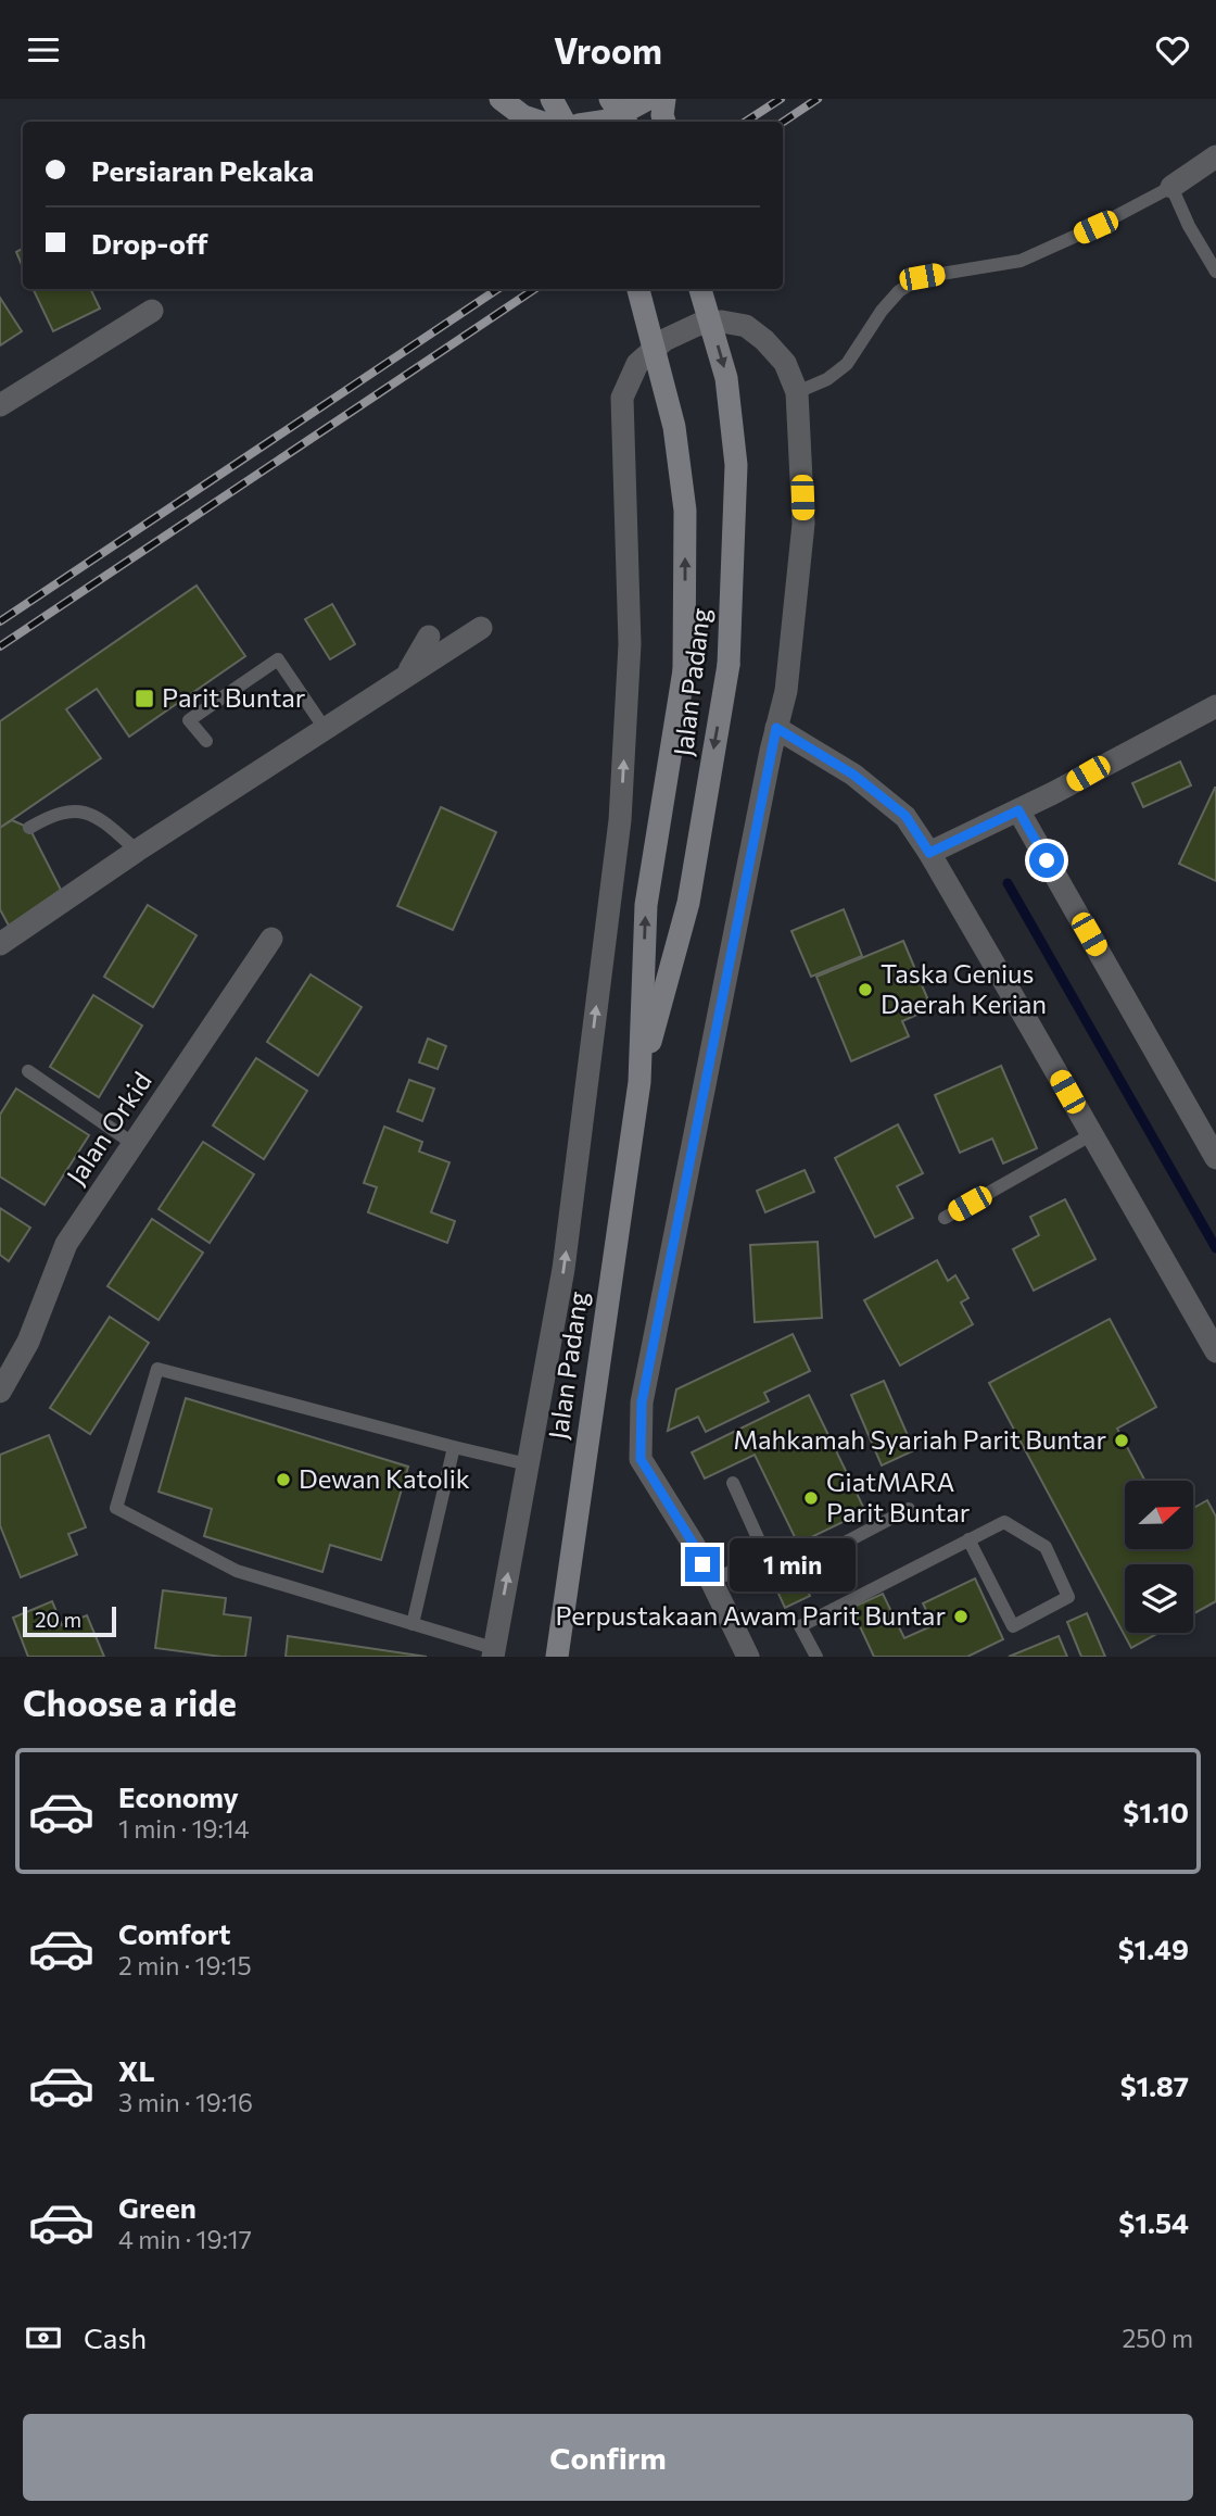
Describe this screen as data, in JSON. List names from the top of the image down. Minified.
{"streets":{"street":["Jalan Padang","Jalan Orkid"]},"places":{"transit":["Parit Buntar"],"other":["Taska Genius Daerah Kerian","Mahkamah Syariah Parit Buntar","Dewan Katolik","GiatMARA Parit Buntar","Perpustakaan Awam Parit Buntar"]},"scale_bar":"20 m","north":"right","page":{"header":"Vroom","banner":["Persiaran Pekaka","Drop-off"],"bubble":"1 min","scale":"20 m","heading":"Choose a ride","list":[{"name":"Economy","note":"1 min · 19:14","value":"$1.10"},{"name":"Comfort","note":"2 min · 19:15","value":"$1.49"},{"name":"XL","note":"3 min · 19:16","value":"$1.87"},{"name":"Green","note":"4 min · 19:17","value":"$1.54"}],"pay":["Cash","250 m"],"buttons":"Confirm"}}
